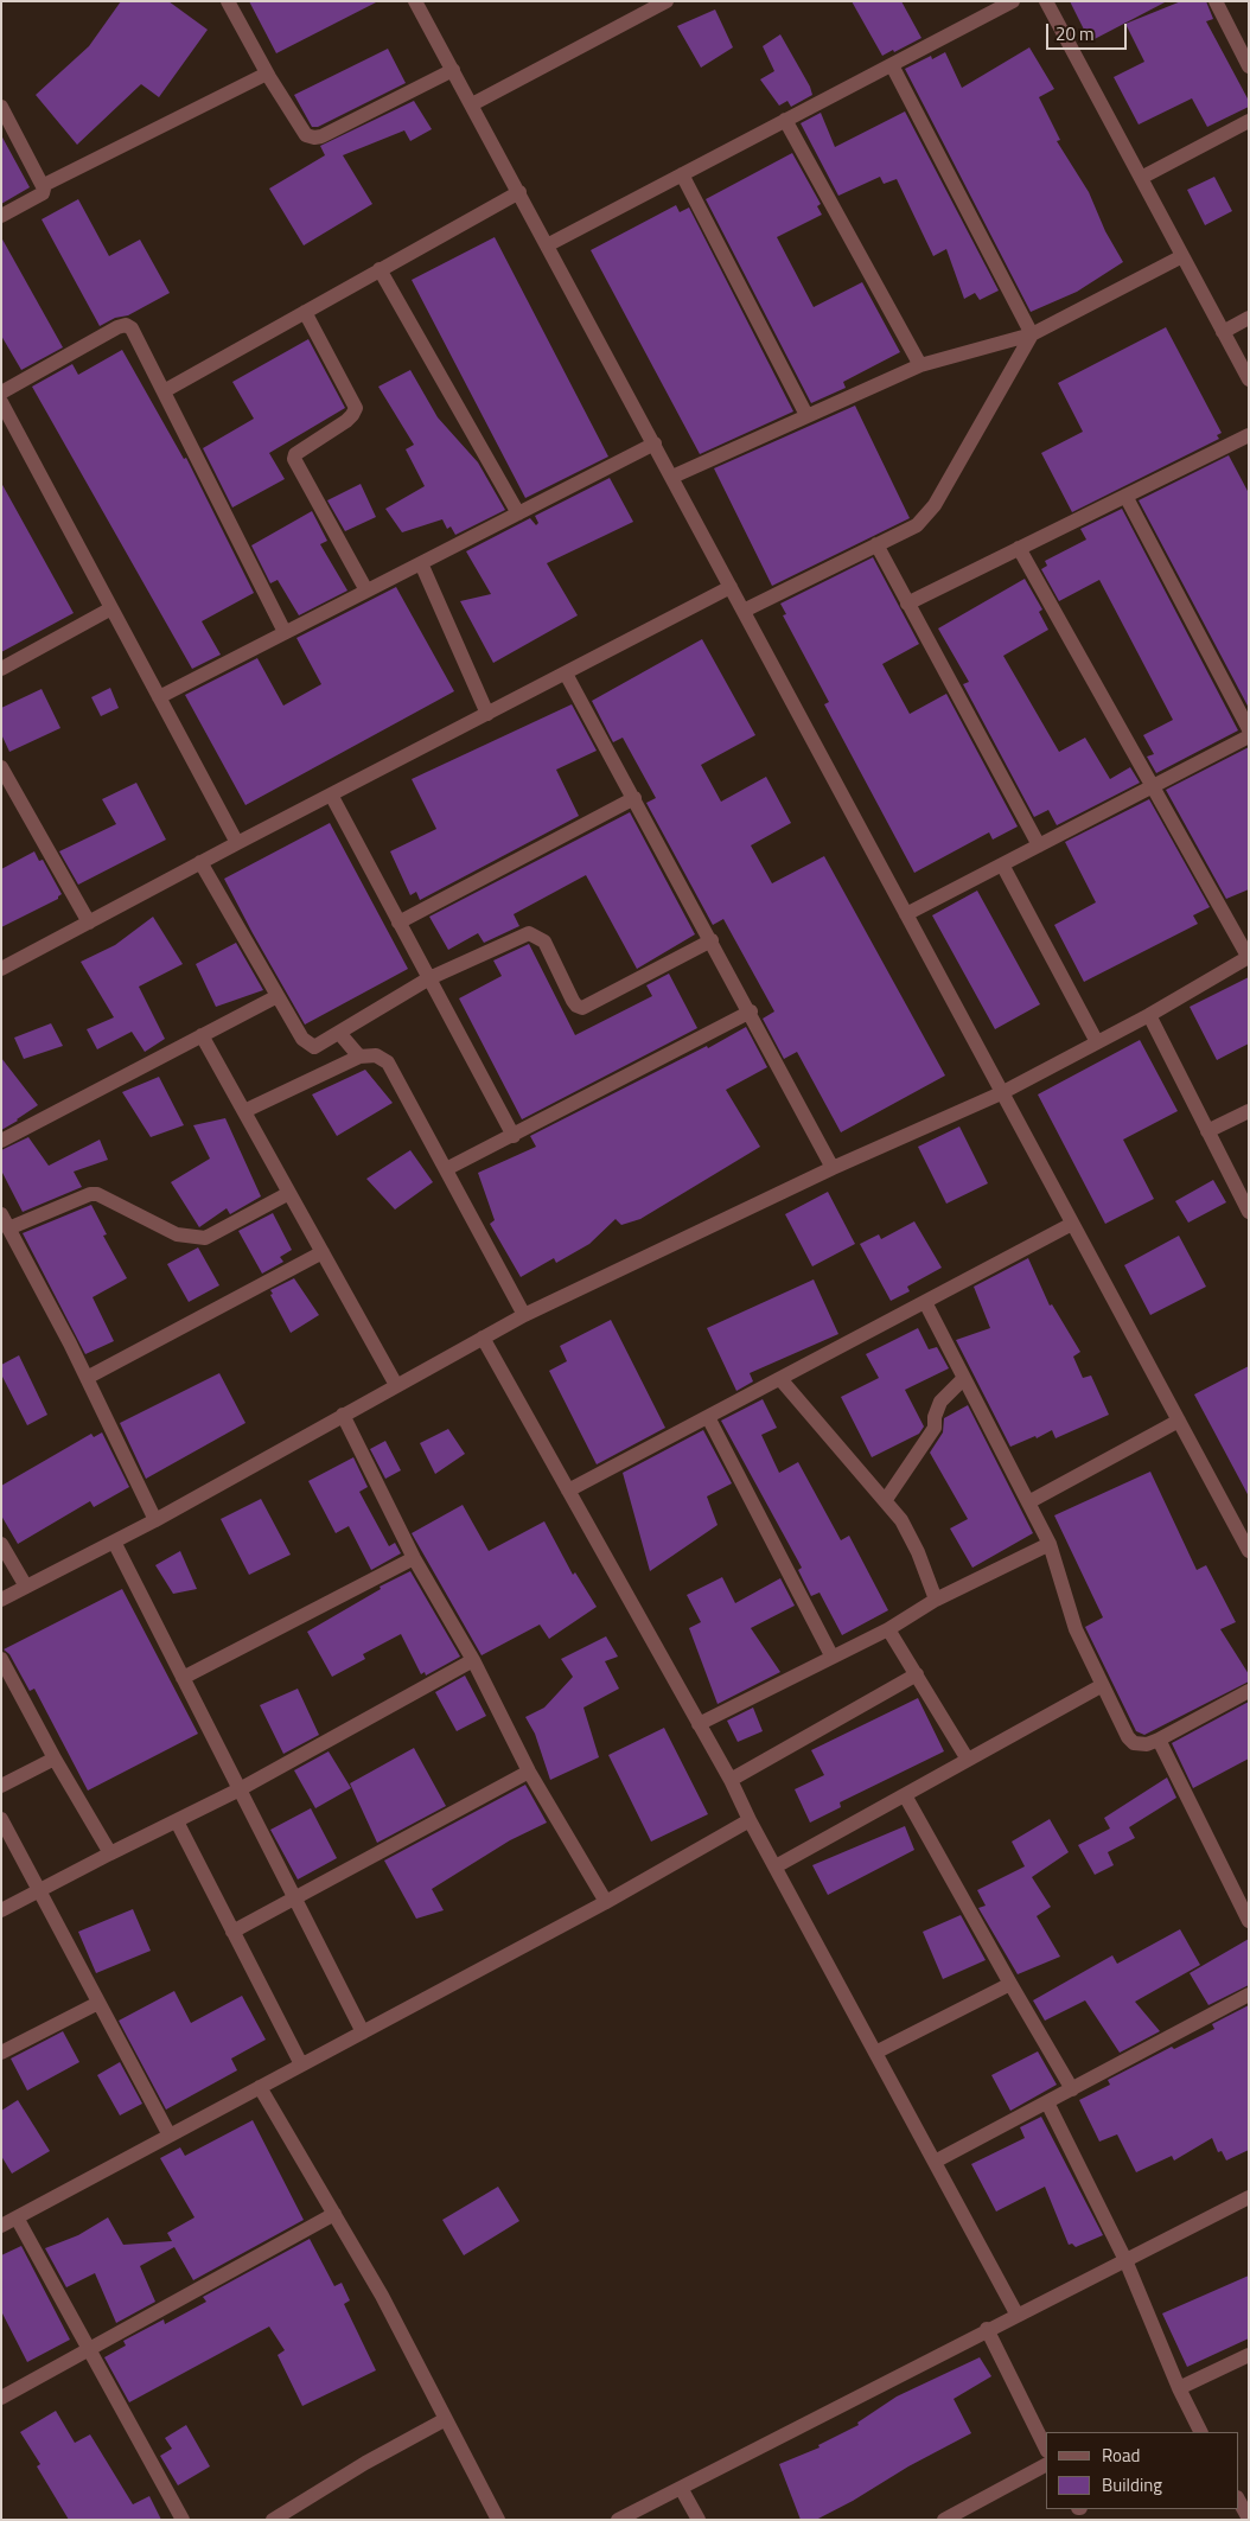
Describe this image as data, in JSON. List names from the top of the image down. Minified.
{"legend":["Road","Building"],"scale_bar":"20 m"}
